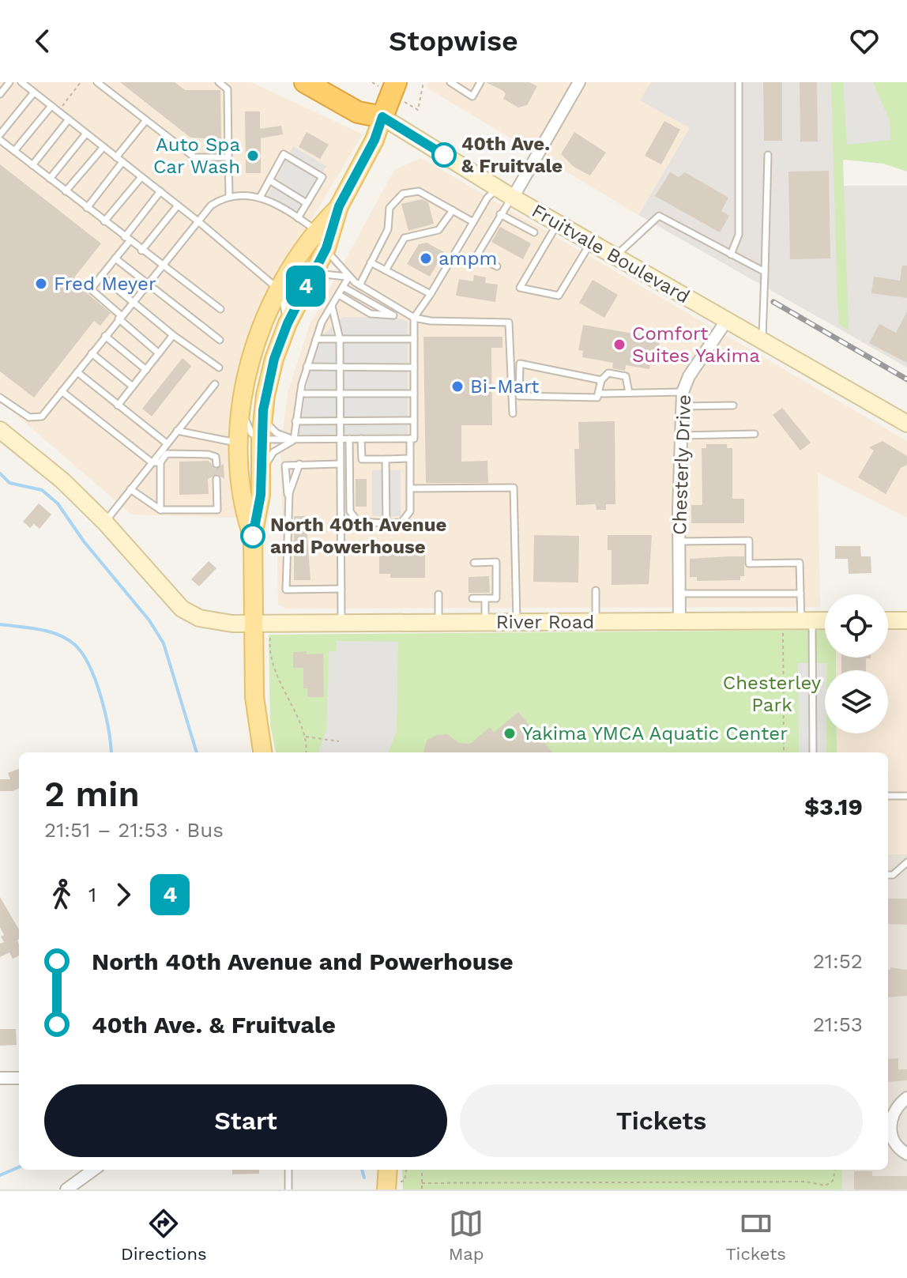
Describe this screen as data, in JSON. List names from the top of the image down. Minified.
{"streets":{"main road":["Fruitvale Boulevard","River Road"],"street":["Chesterly Drive"]},"crossings":[["Fruitvale Boulevard","Chesterly Drive"],["Chesterly Drive","River Road"]],"parks":["Chesterley Park"],"places":["40th Ave. & Fruitvale","Auto Spa Car Wash","ampm","Fred Meyer","Comfort Suites Yakima","Bi-Mart","North 40th Avenue and Powerhouse","Yakima YMCA Aquatic Center"],"lines":["bus line 4"],"page":{"header":"Stopwise","on_map":"4","heading":["2 min","21:51 – 21:53 · Bus","$3.19"],"legs":["1","4"],"list":[{"name":"North 40th Avenue and Powerhouse","value":"21:52"},{"name":"40th Ave. & Fruitvale","value":"21:53"}],"buttons":["Start","Tickets"],"tabs":["Directions","Map","Tickets"]}}
